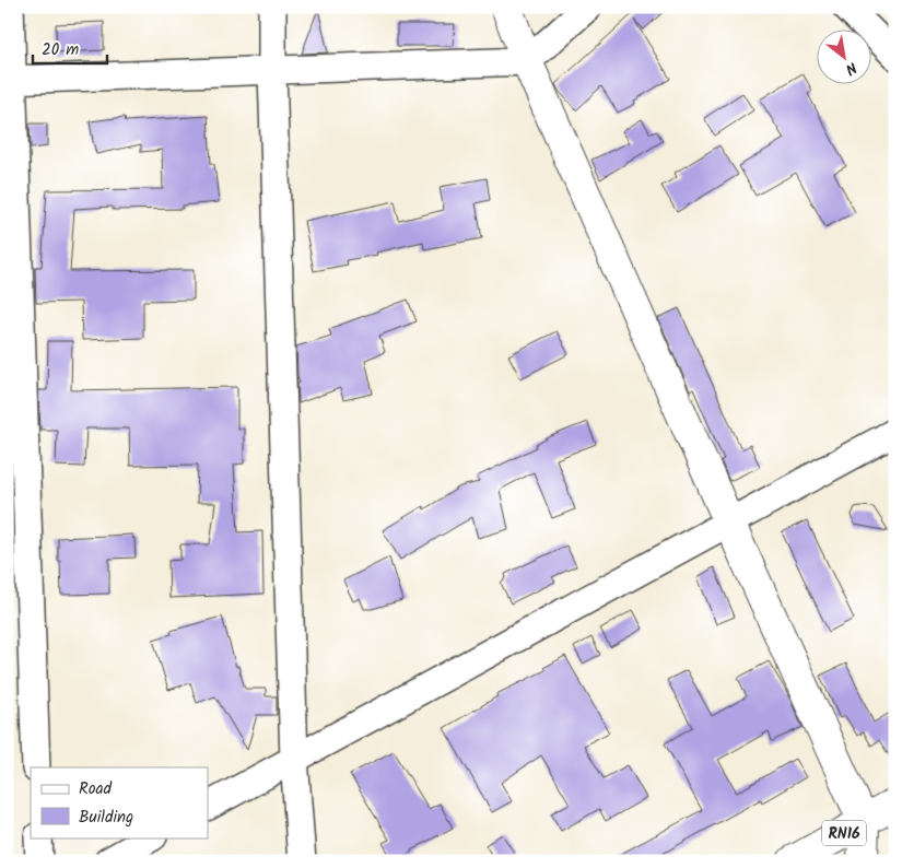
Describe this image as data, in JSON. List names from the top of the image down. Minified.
{"streets":{"main road":["RN16"]},"legend":["Road","Building"],"scale_bar":"20 m","north":"bottom right"}
